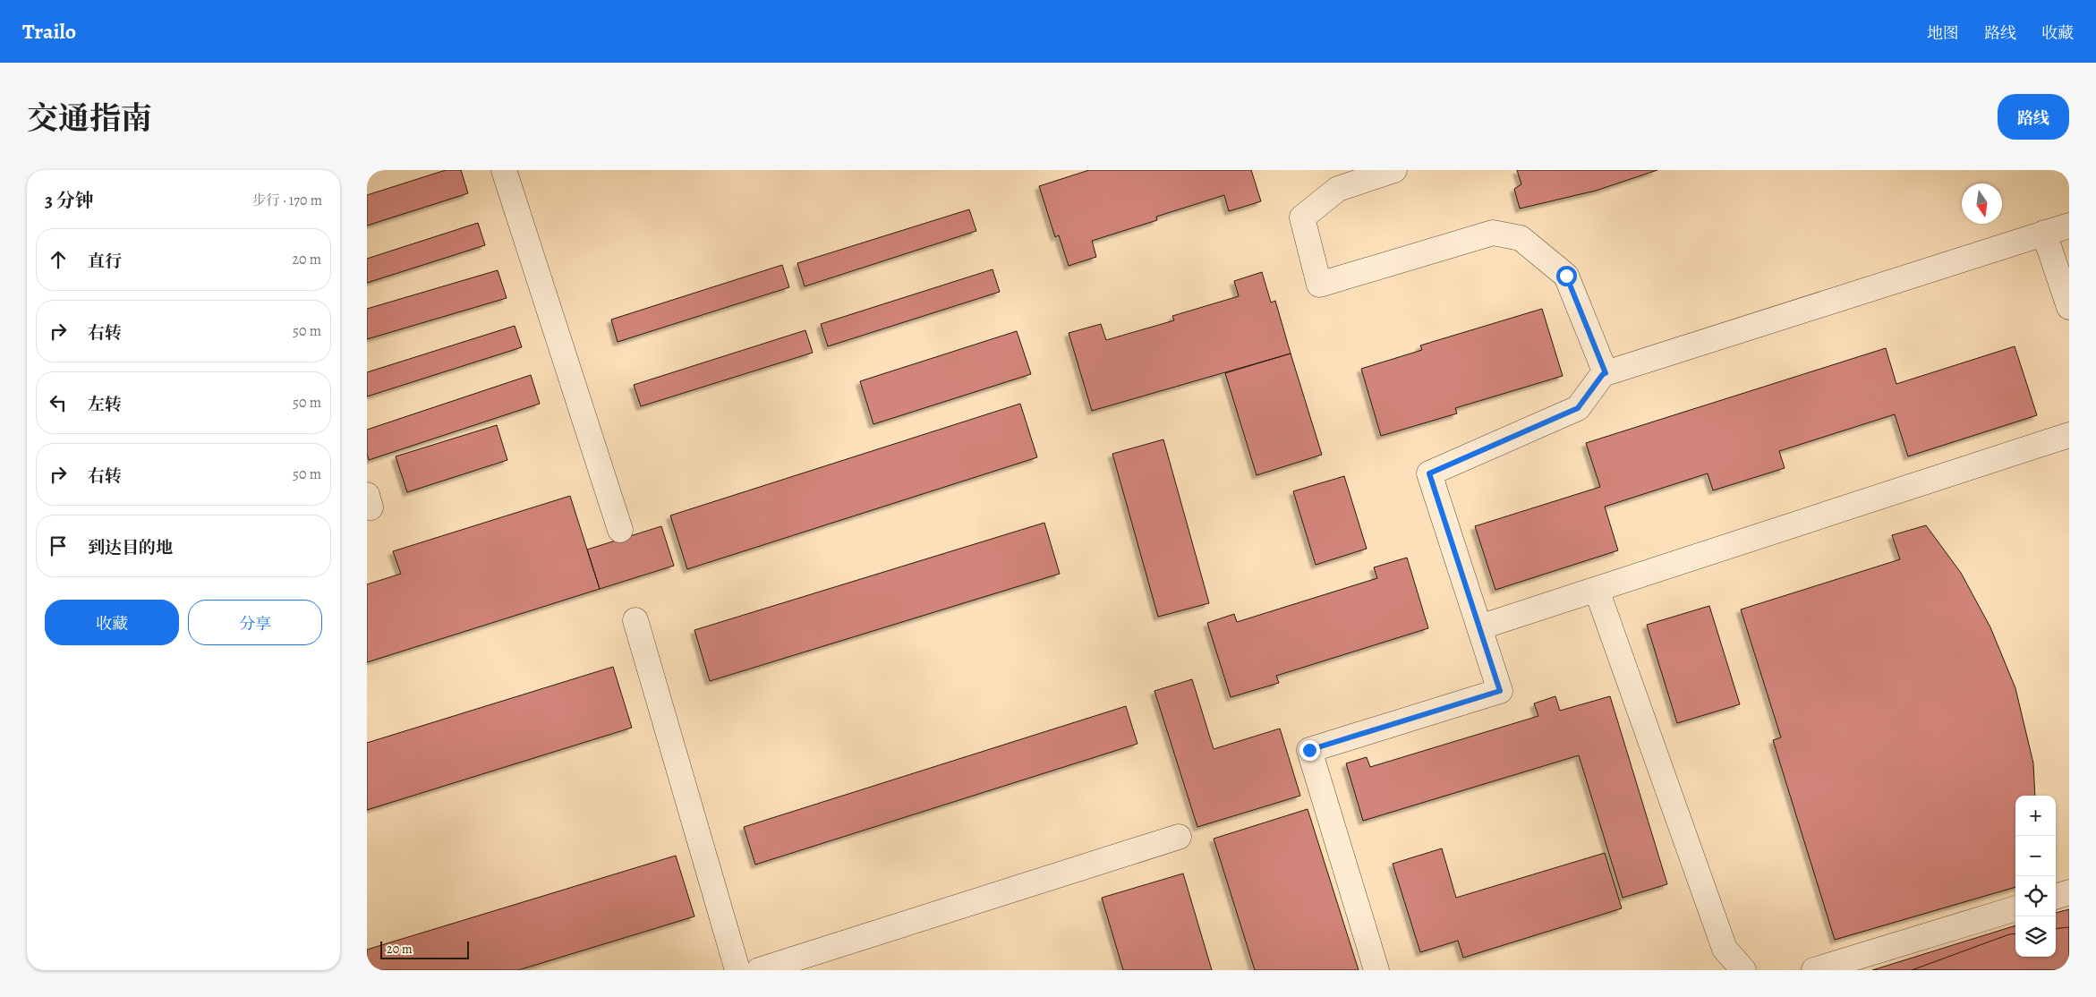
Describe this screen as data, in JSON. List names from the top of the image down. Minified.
{"scale_bar":"20 m","north":"bottom","page":{"header":"Trailo","nav":["地图","路线","收藏"],"title":"交通指南","buttons":["路线",["收藏","分享"]],"heading":["3 分钟","步行 · 170 m"],"list":[["直行","20 m"],["右转","50 m"],["左转","50 m"],["右转","50 m"],"到达目的地"],"map_buttons":["+","−"],"scale":"20 m"}}
